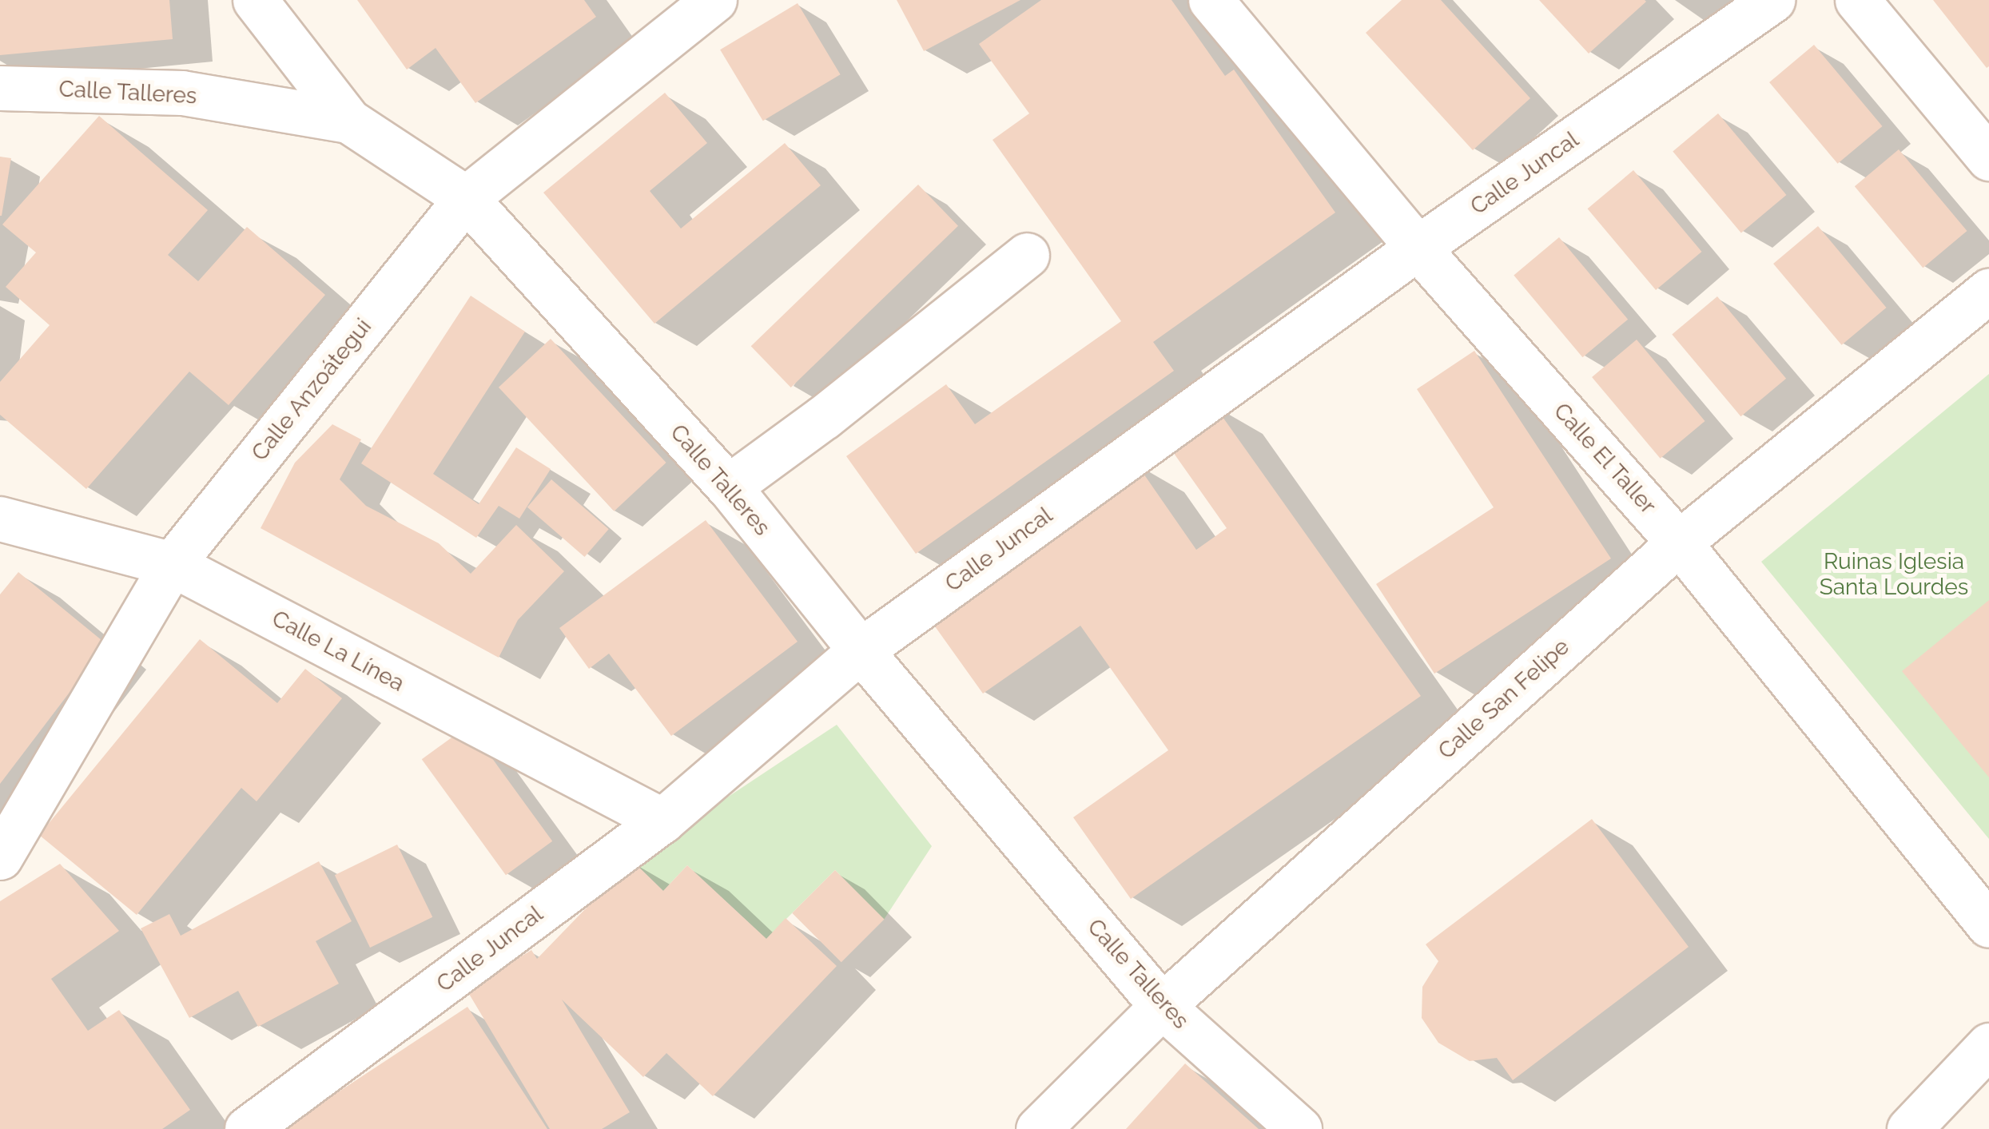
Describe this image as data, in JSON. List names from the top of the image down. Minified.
{"streets":{"street":["Calle Talleres","Calle Juncal","Calle Anzoátegui","Calle El Taller","Calle La Línea","Calle San Felipe"]},"crossings":[["Calle Talleres","Calle Juncal"],["Calle Talleres","Calle Anzoátegui"],["Calle Talleres","Calle San Felipe"],["Calle Juncal","Calle El Taller"],["Calle Juncal","Calle La Línea"],["Calle Anzoátegui","Calle La Línea"],["Calle El Taller","Calle San Felipe"]],"parks":["Ruinas Iglesia Santa Lourdes"]}
